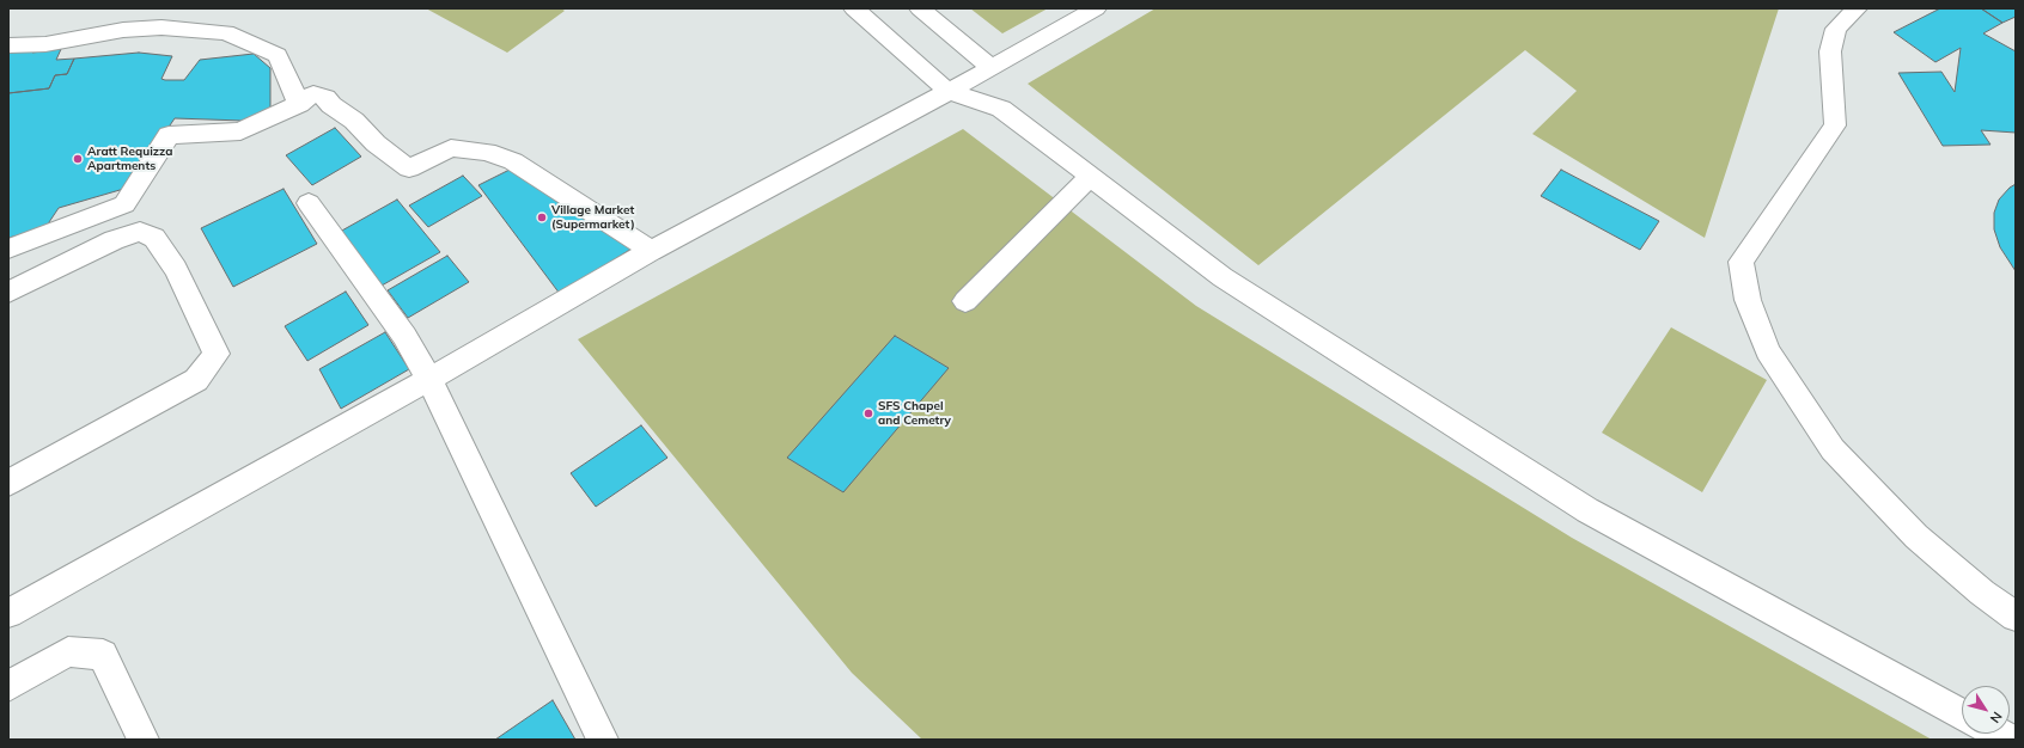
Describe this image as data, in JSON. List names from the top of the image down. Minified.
{"places":["Aratt Requizza Apartments","Village Market (Supermarket)","SFS Chapel and Cemetry"],"north":"bottom right"}
